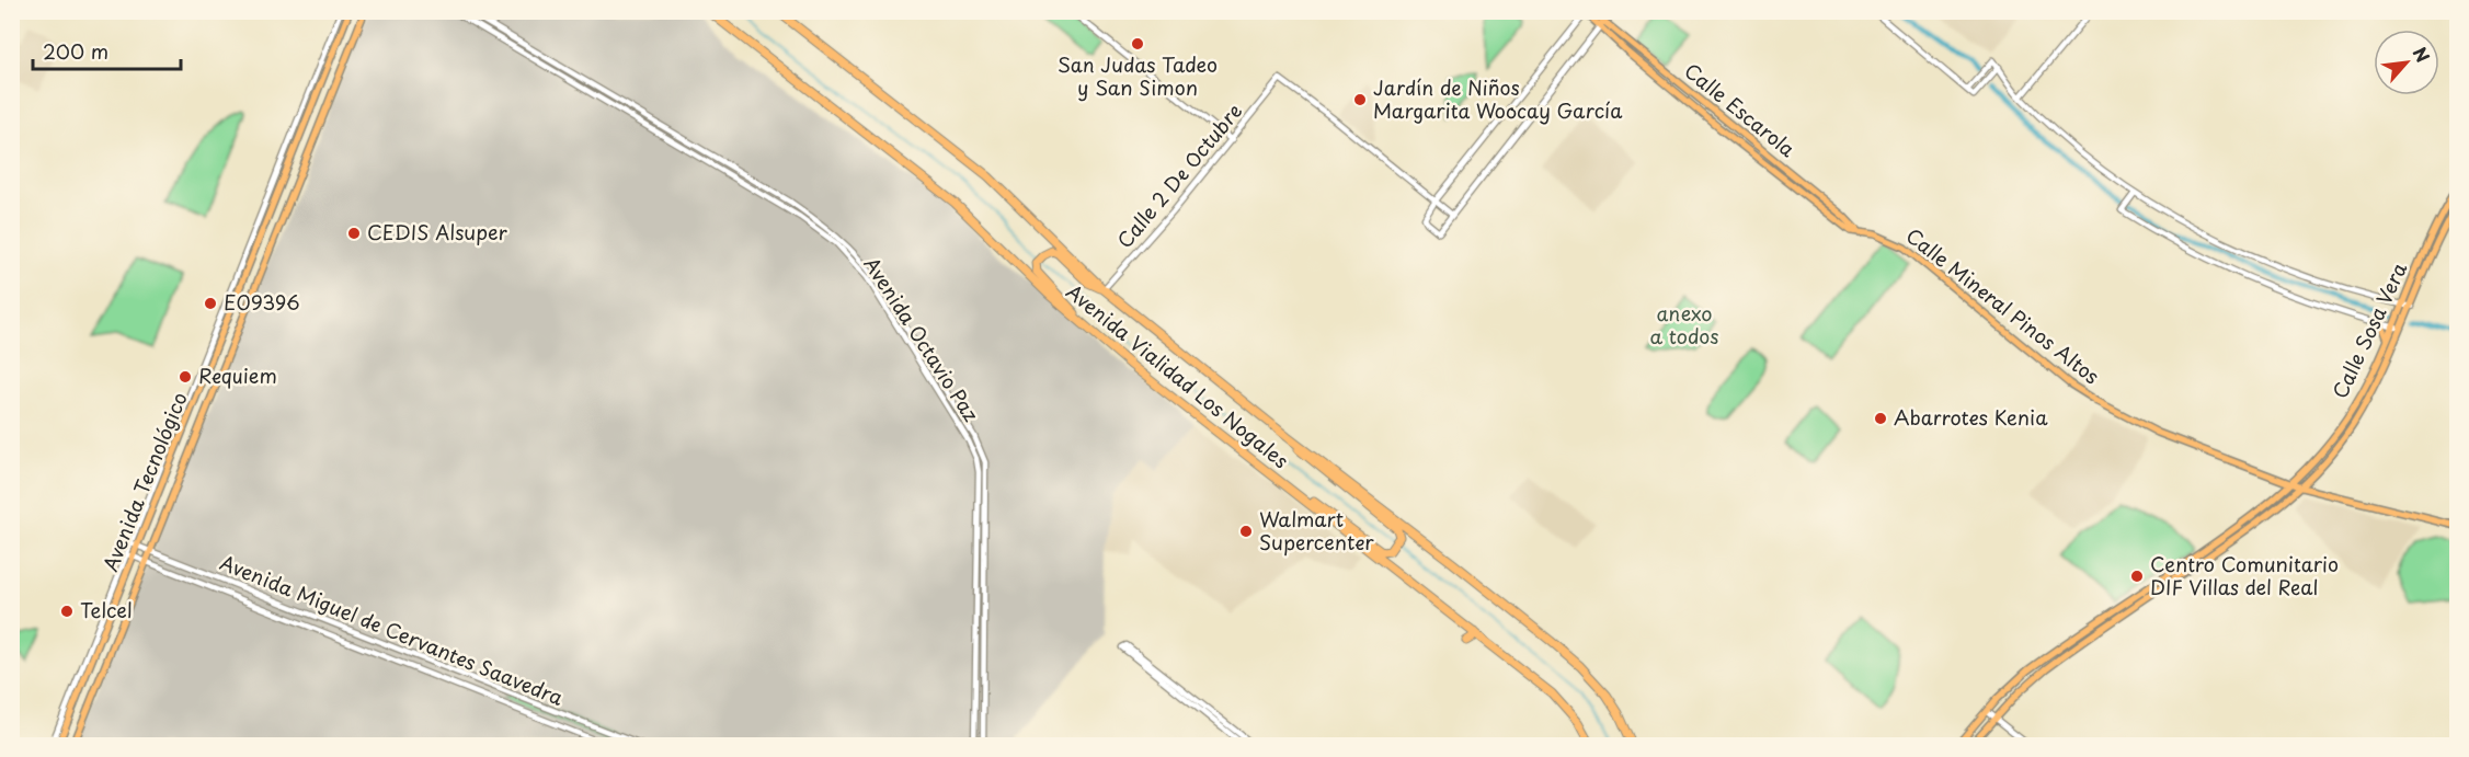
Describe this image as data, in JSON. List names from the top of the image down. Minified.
{"streets":{"highway":["Avenida Vialidad Los Nogales"],"main road":["Calle Escarola","Calle Mineral Pinos Altos","Calle Sosa Vera","Avenida Tecnológico"],"street":["Calle 2 De Octubre","Avenida Octavio Paz","Avenida Miguel de Cervantes Saavedra"]},"crossings":[["Calle Escarola","Calle Mineral Pinos Altos"],["Calle 2 De Octubre","Avenida Vialidad Los Nogales"],["Calle Mineral Pinos Altos","Calle Sosa Vera"],["Avenida Tecnológico","Avenida Miguel de Cervantes Saavedra"]],"parks":["anexo a todos"],"places":["San Judas Tadeo y San Simon","Jardín de Niños Margarita Woocay García","CEDIS Alsuper","E09396","Requiem","Abarrotes Kenia","Walmart Supercenter","Centro Comunitario DIF Villas del Real","Telcel"],"scale_bar":"200 m","north":"top right"}
